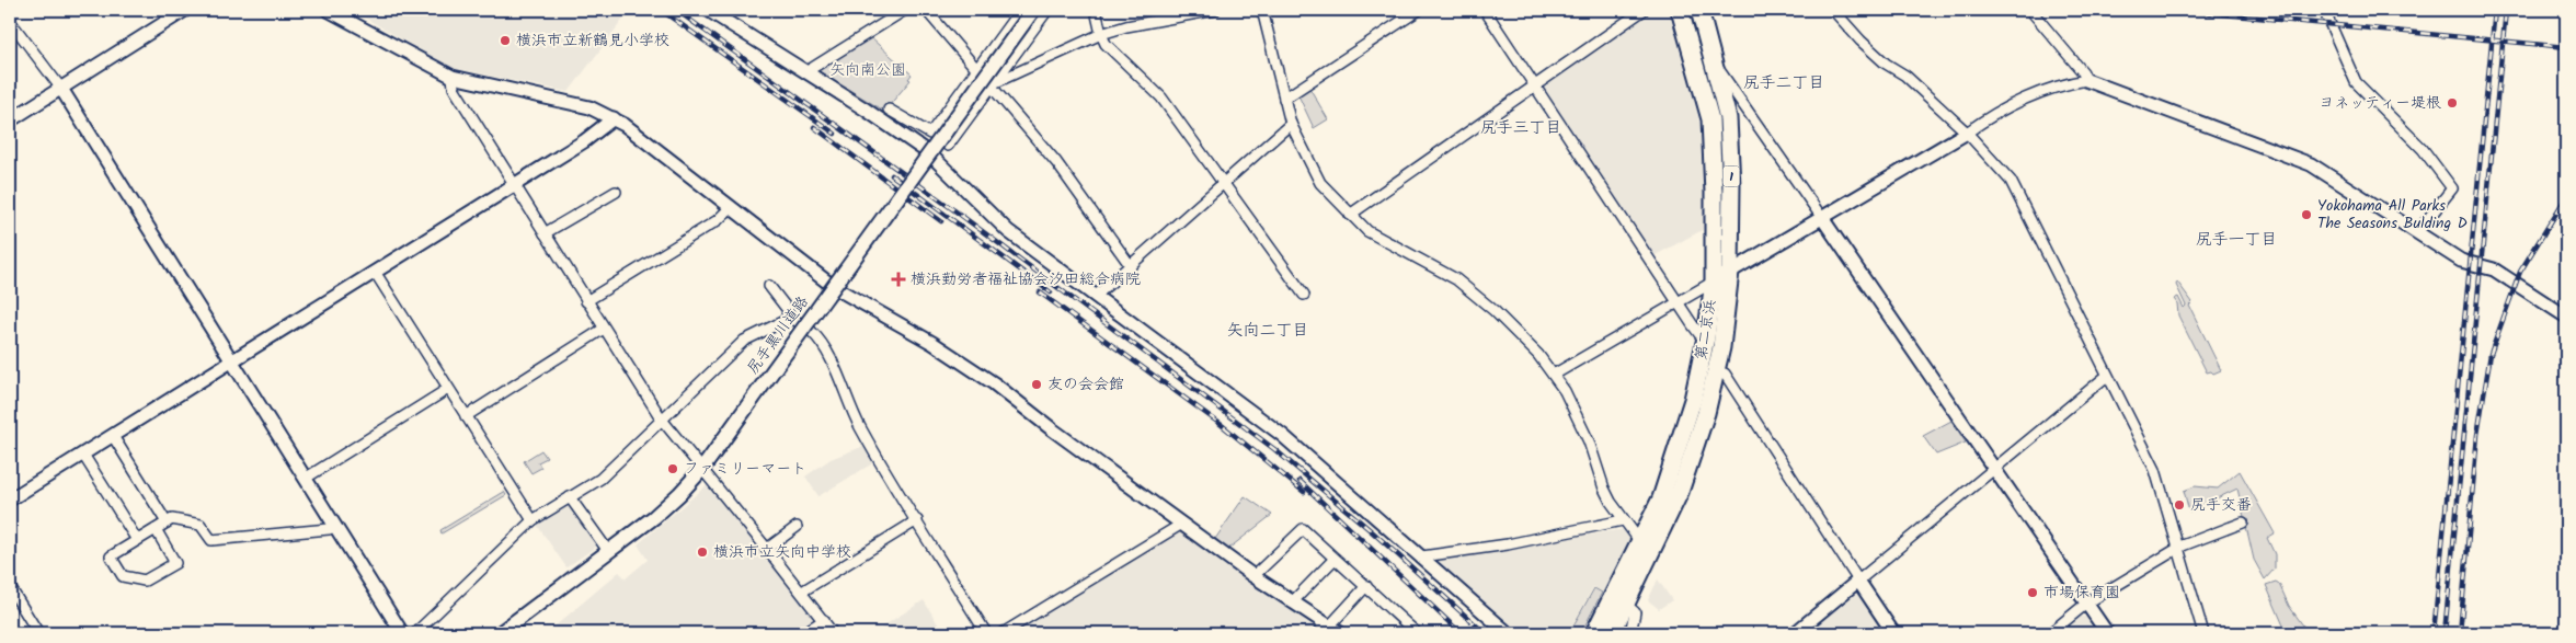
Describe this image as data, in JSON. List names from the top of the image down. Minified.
{"streets":{"highway":["1","第二京浜"],"main road":["尻手黒川道路"]},"districts":["尻手二丁目","尻手三丁目","尻手一丁目","矢向二丁目"],"parks":["矢向南公園"],"places":{"other":["横浜市立新鶴見小学校","ヨネッティー堤根","Yokohama All Parks The Seasons Bulding D","友の会会館","ファミリーマート","尻手交番","横浜市立矢向中学校","市場保育園"],"health":["横浜勤労者福祉協会汐田総合病院"]}}
